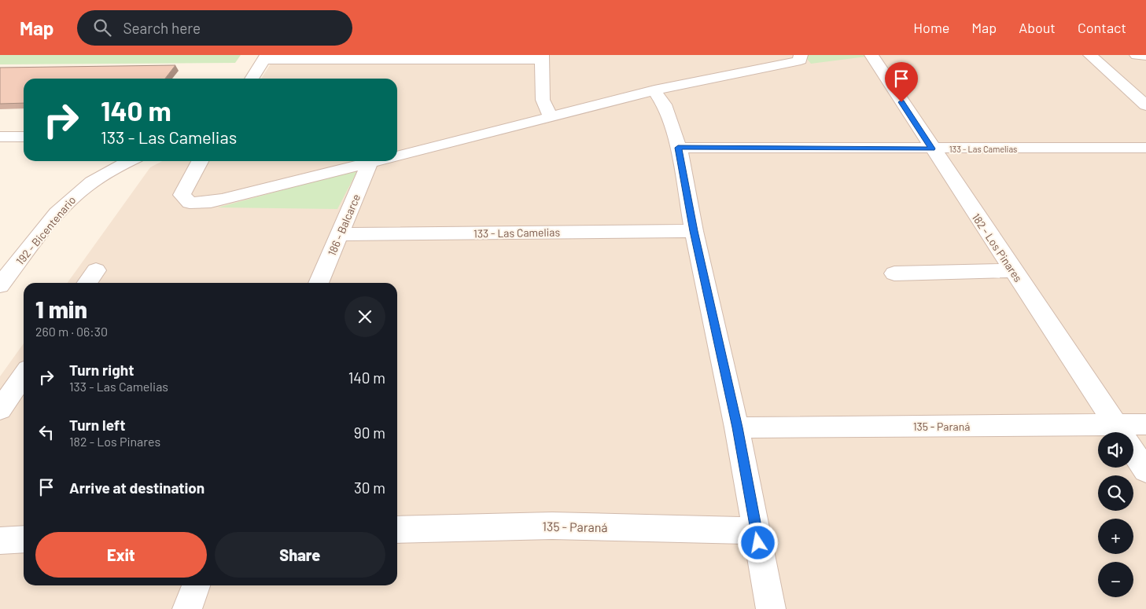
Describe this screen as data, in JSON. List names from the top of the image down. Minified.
{"streets":{"street":["133 - Las Camelias","186 - Balcarce","192 - Bicentenario","182 - Los Pinares","135 - Paraná"]},"crossings":[["133 - Las Camelias","186 - Balcarce"],["133 - Las Camelias","182 - Los Pinares"]],"page":{"header":"Map","search":"Search here","nav":["Home","Map","About","Contact"],"turn":["140 m","133 - Las Camelias"],"heading":["1 min","260 m · 06:30"],"list":[{"name":"Turn right","note":"133 - Las Camelias","value":"140 m"},{"name":"Turn left","note":"182 - Los Pinares","value":"90 m"},{"name":"Arrive at destination","value":"30 m"}],"map_buttons":["+","−"],"buttons":["Exit","Share"]}}
